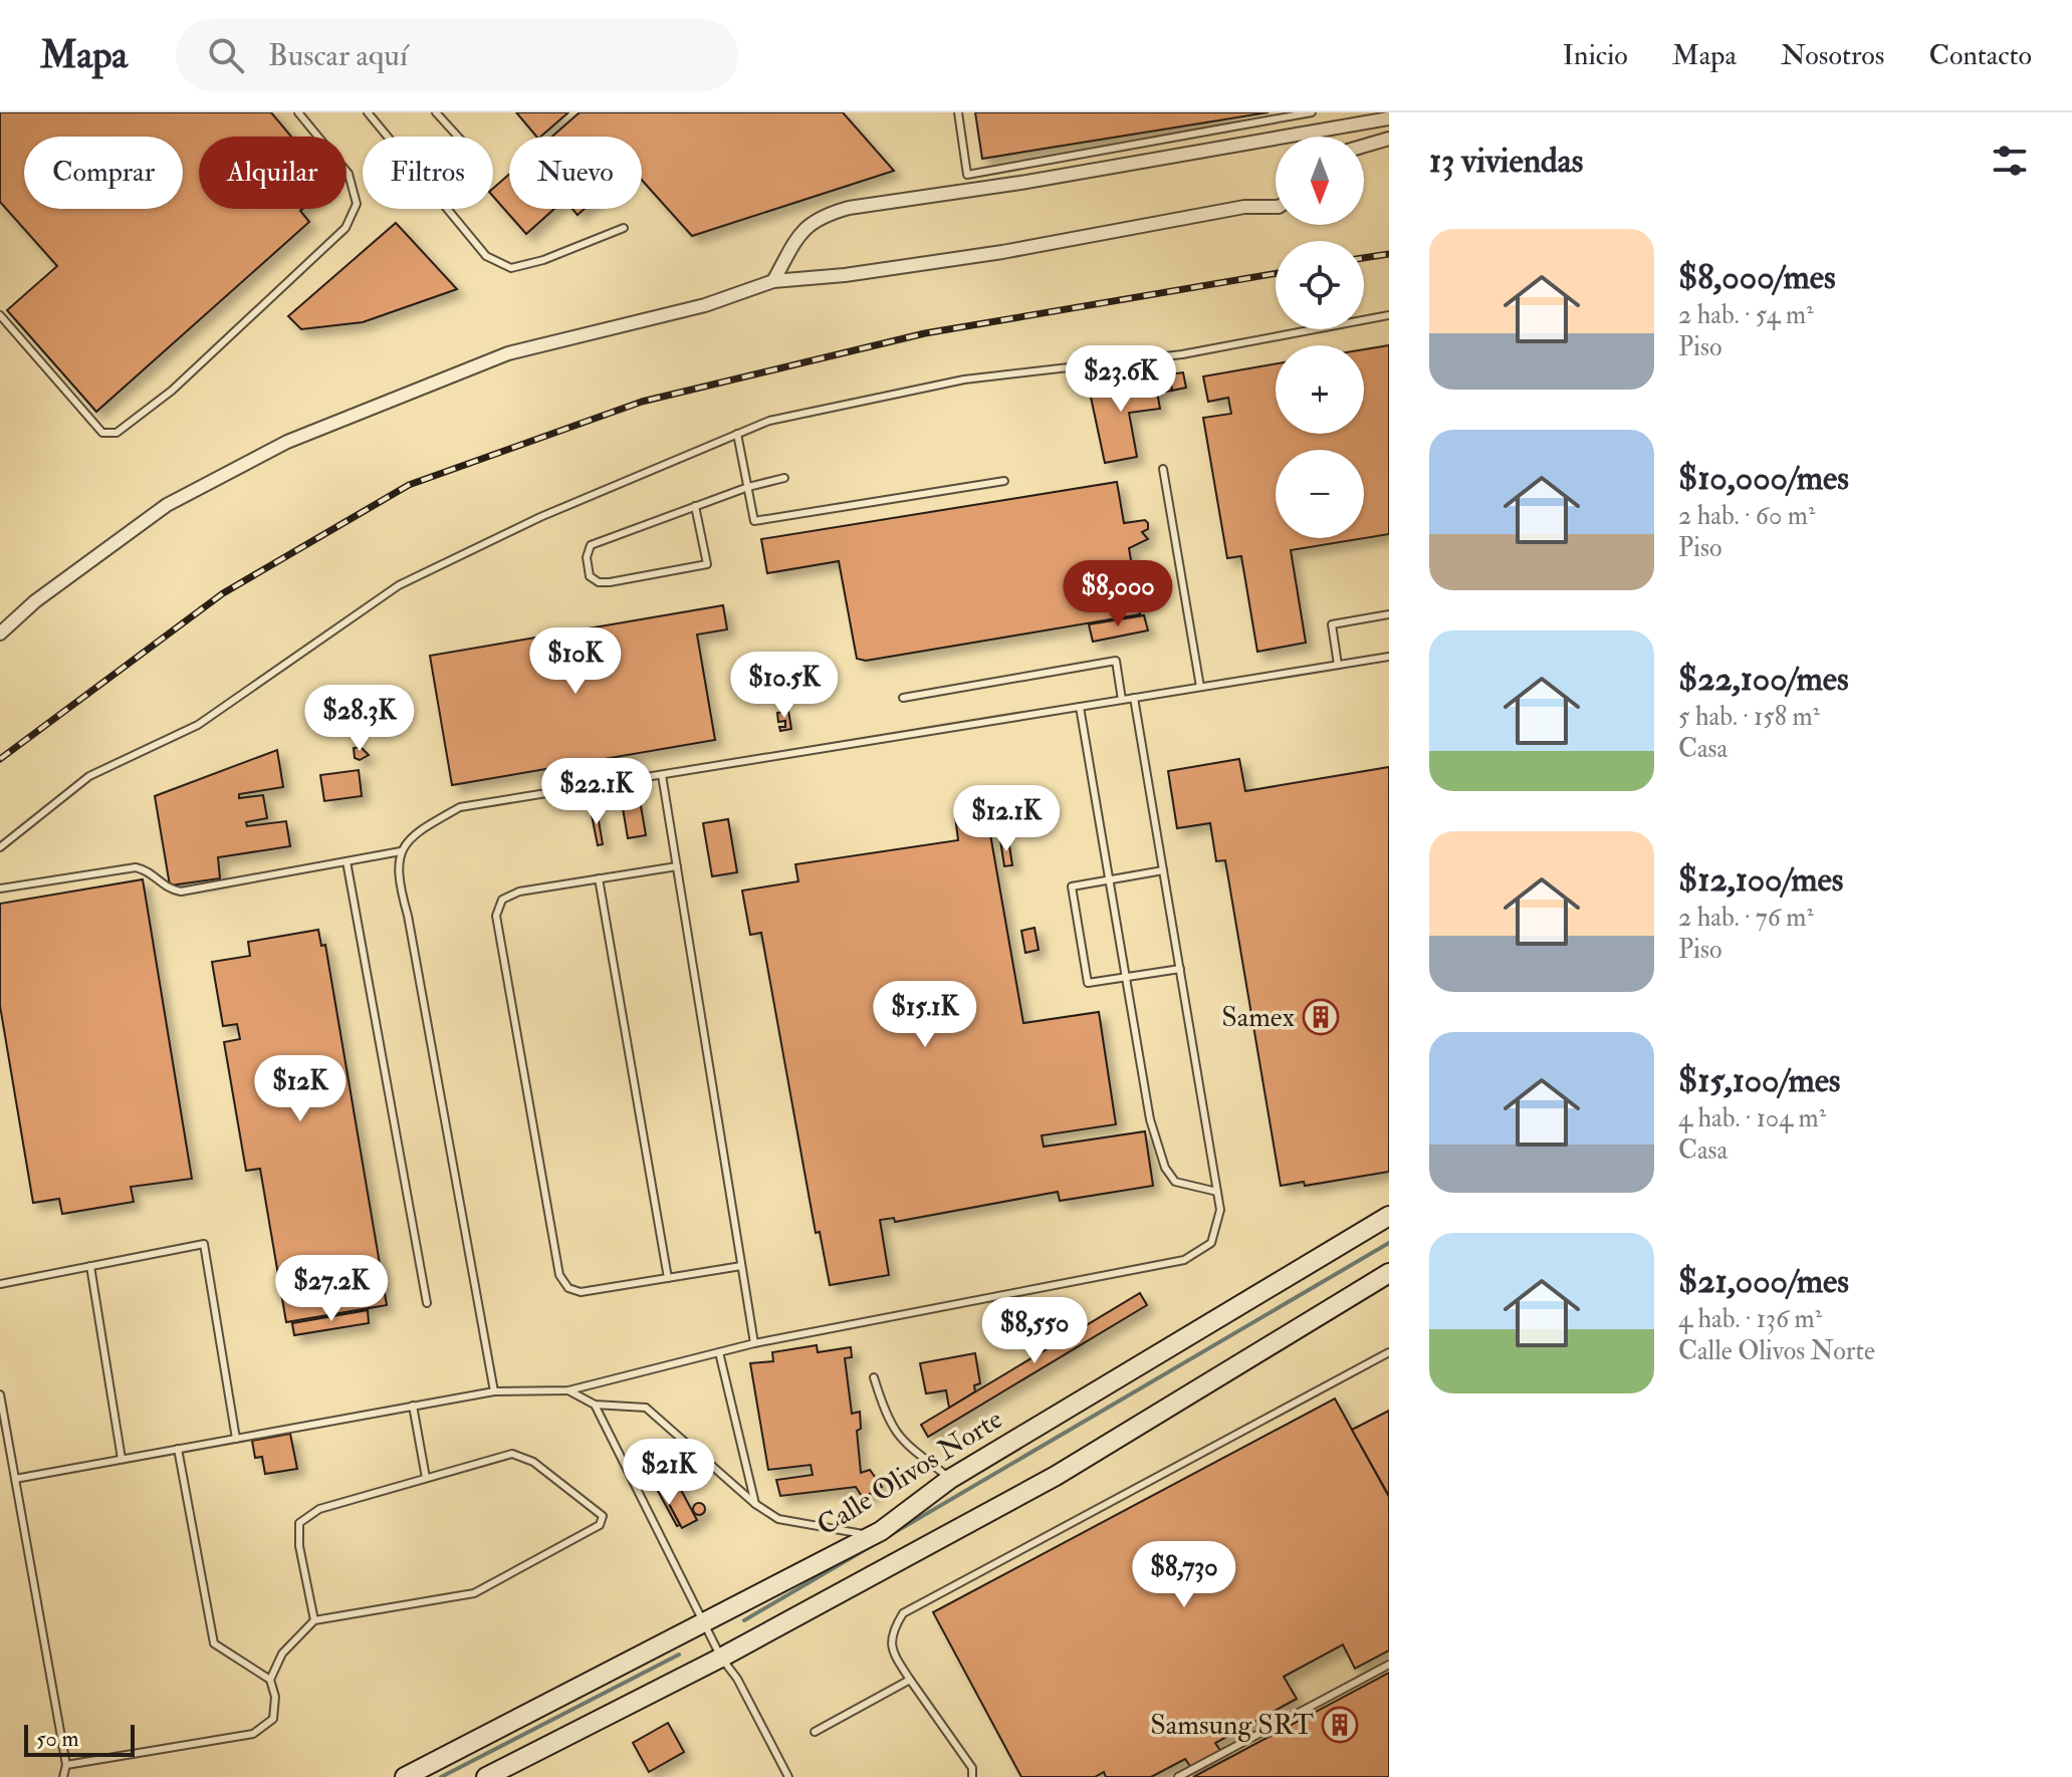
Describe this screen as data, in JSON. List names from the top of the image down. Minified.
{"streets":{"main road":["Calle Olivos Norte"]},"places":{"building":["Samex","Samsung SRT"]},"scale_bar":"50 m","north":"bottom","page":{"header":"Mapa","search":"Buscar aquí","nav":["Inicio","Mapa","Nosotros","Contacto"],"heading":"13 viviendas","map_buttons":["+","−"],"chip":["Comprar","Alquilar","Filtros","Nuevo"],"list":[{"name":"$8,000/mes","note":"2 hab. · 54 m² · Piso"},{"name":"$10,000/mes","note":"2 hab. · 60 m² · Piso"},{"name":"$22,100/mes","note":"5 hab. · 158 m² · Casa"},{"name":"$12,100/mes","note":"2 hab. · 76 m² · Piso"},{"name":"$15,100/mes","note":"4 hab. · 104 m² · Casa"},{"name":"$21,000/mes","note":"4 hab. · 136 m² · Calle Olivos Norte"}],"price":["$23.6K","$8,000","$10K","$10.5K","$28.3K","$22.1K","$12.1K","$15.1K","$12K","$27.2K","$8,550","$21K","$8,730"],"scale":"50 m"}}
